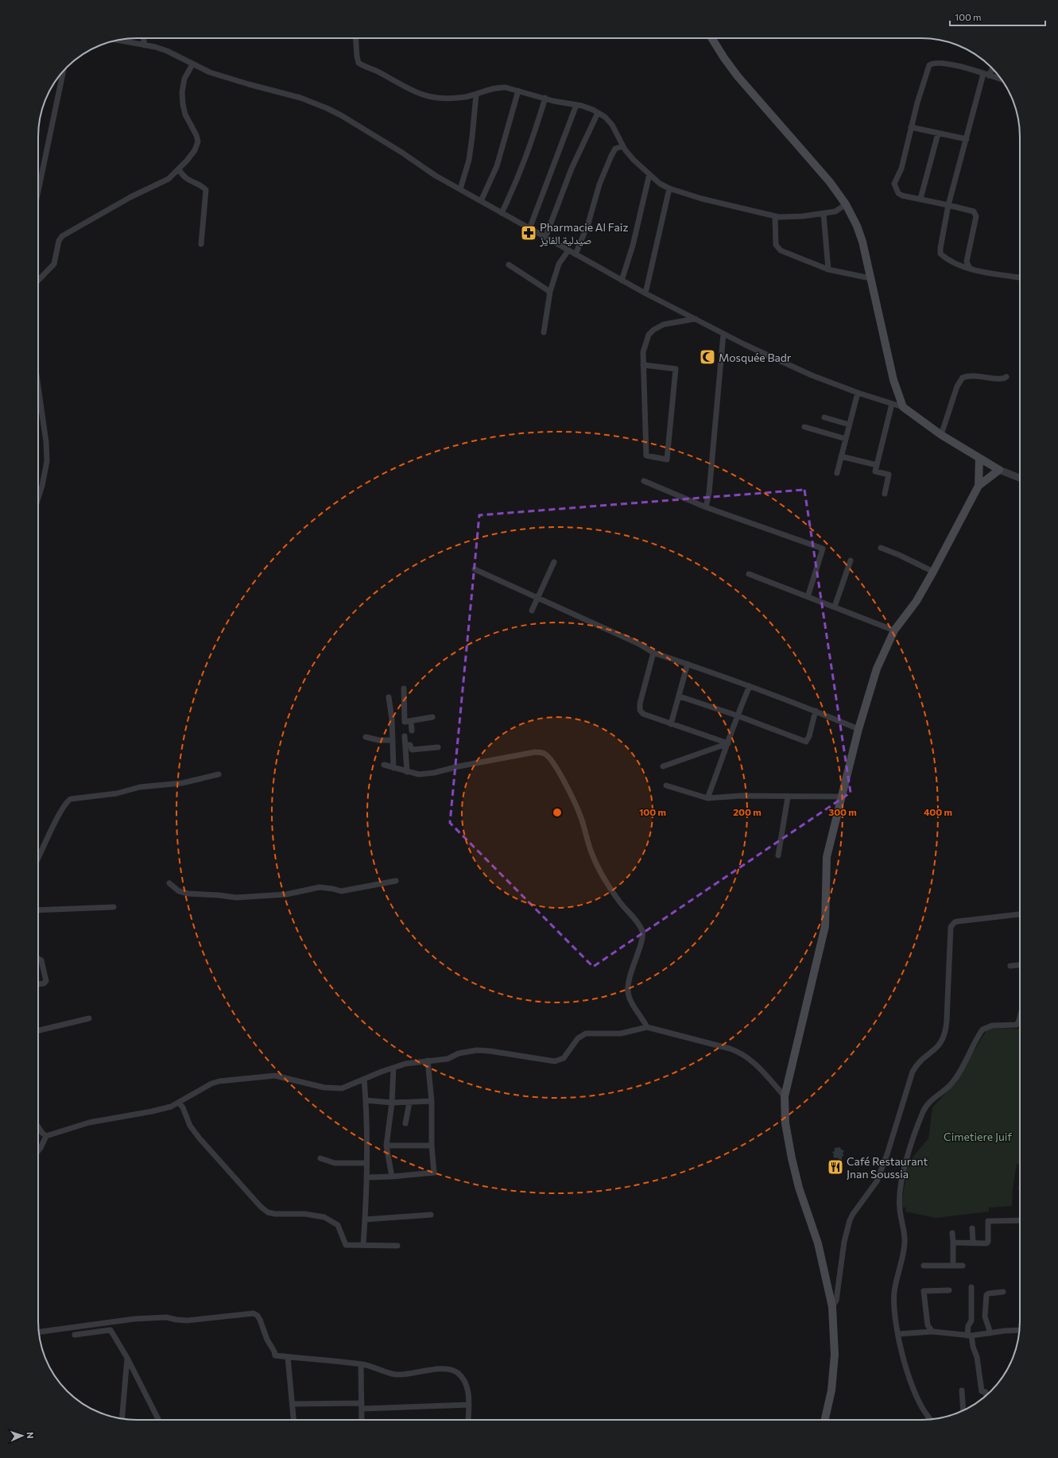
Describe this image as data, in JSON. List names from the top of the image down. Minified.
{"parks":["Cimetiere Juif"],"places":{"pharmacy":["Pharmacie Al Faiz صيدلية الفايز"],"mosque":["Mosquée Badr"],"restaurant":["Café Restaurant Jnan Soussia"]},"scale_bar":"100 m","north":"right","rings":["100 m","200 m","300 m","400 m"]}
